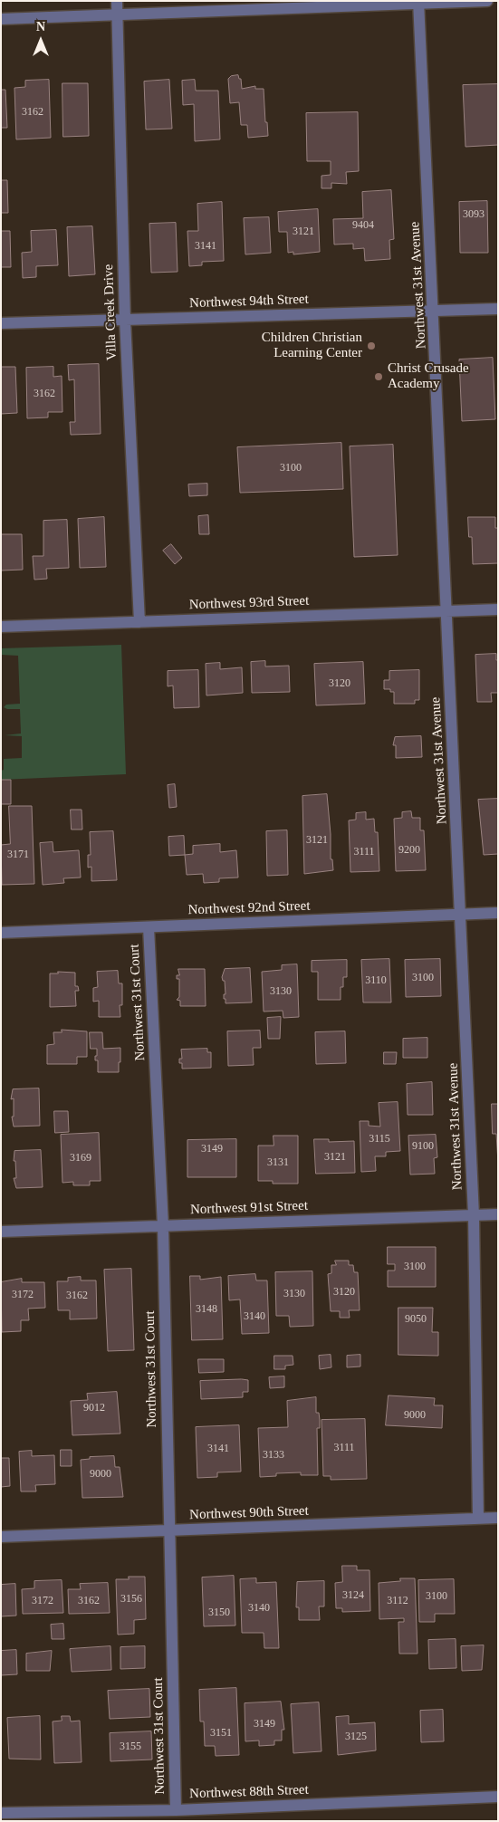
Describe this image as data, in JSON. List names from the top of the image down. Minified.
{"streets":{"street":["Northwest 31st Avenue","Northwest 94th Street","Villa Creek Drive","Northwest 93rd Street","Northwest 92nd Street","Northwest 31st Court","Northwest 91st Street","Northwest 90th Street","Northwest 88th Street"]},"crossings":[["Northwest 31st Avenue","Northwest 94th Street"],["Northwest 31st Avenue","Northwest 93rd Street"],["Northwest 31st Avenue","Northwest 92nd Street"],["Northwest 31st Avenue","Northwest 91st Street"],["Northwest 31st Avenue","Northwest 90th Street"],["Northwest 94th Street","Villa Creek Drive"],["Villa Creek Drive","Northwest 93rd Street"],["Northwest 92nd Street","Northwest 31st Court"],["Northwest 31st Court","Northwest 91st Street"],["Northwest 31st Court","Northwest 90th Street"],["Northwest 31st Court","Northwest 88th Street"]],"places":["Children Christian Learning Center","Christ Crusade Academy"],"house_numbers":["3162","3093","9404","3121","3141","3162","3100","3120","3121","9200","3111","3171","3100","3110","3130","3115","9100","3149","3121","3169","3131","3100","3120","3130","3172","3162","3148","3140","9050","9012","9000","3111","3141","3133","9000","3124","3100","3156","3172","3162","3112","3140","3150","3149","3151","3125","3155"],"north":"top"}
